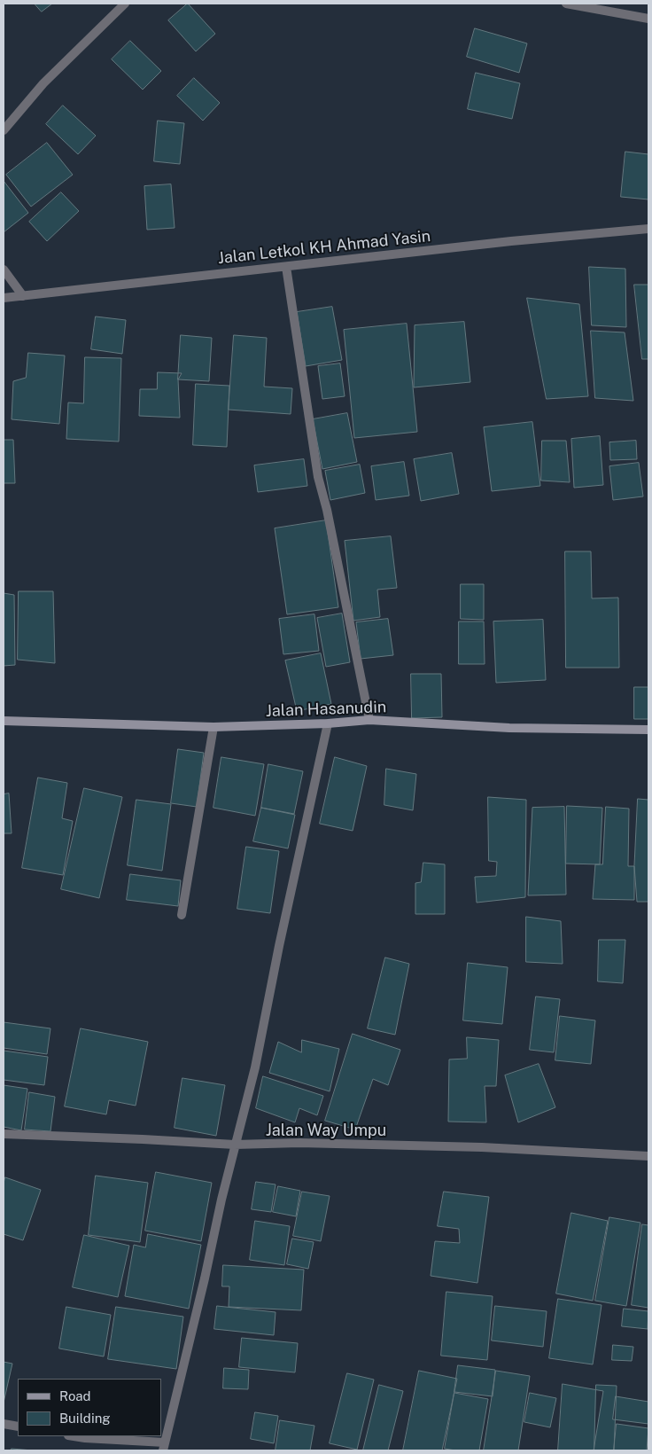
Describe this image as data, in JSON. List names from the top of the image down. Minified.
{"streets":{"main road":["Jalan Hasanudin"],"street":["Jalan Letkol KH Ahmad Yasin","Jalan Way Umpu"]},"legend":["Road","Building"]}
